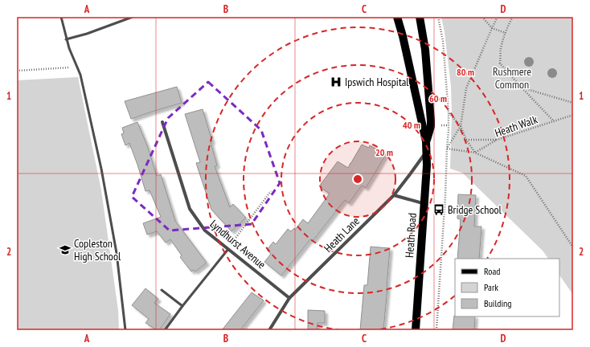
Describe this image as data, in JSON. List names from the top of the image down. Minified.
{"streets":{"main road":["Heath Road"],"street":["Heath Lane","Lyndhurst Avenue"],"path":["Heath Walk"]},"crossings":[["Heath Lane","Heath Road"],["Heath Lane","Lyndhurst Avenue"]],"parks":["Rushmere Common"],"places":{"hospital":["Ipswich Hospital"],"bus stop":["Bridge School"],"school or university":["Copleston High School"]},"legend":["Road","Park","Building"],"grid":{"columns":["A","B","C","D"],"rows":["1","2"]},"rings":["80 m","60 m","40 m","20 m"]}
